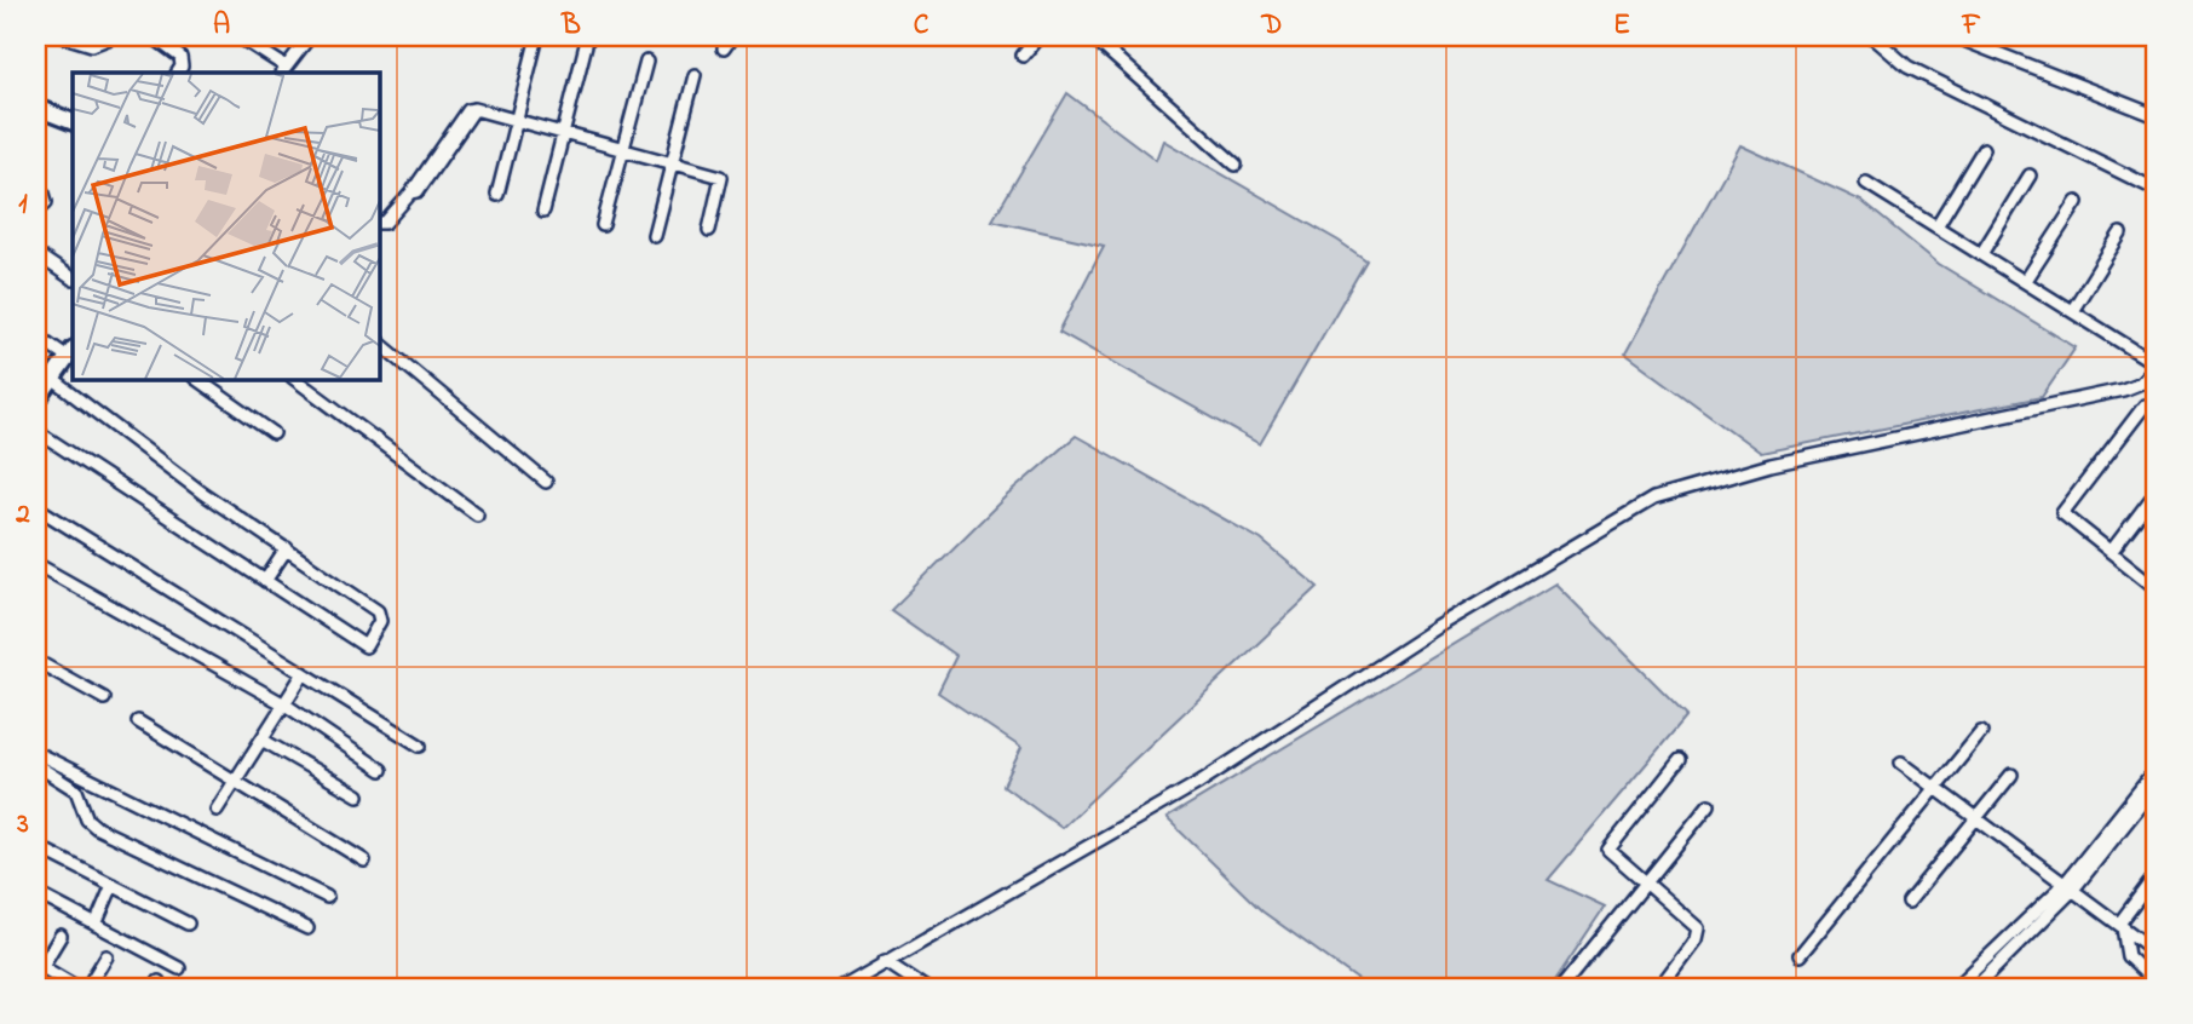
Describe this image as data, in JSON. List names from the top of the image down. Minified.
{"grid":{"columns":["A","B","C","D","E","F"],"rows":["1","2","3"]}}
